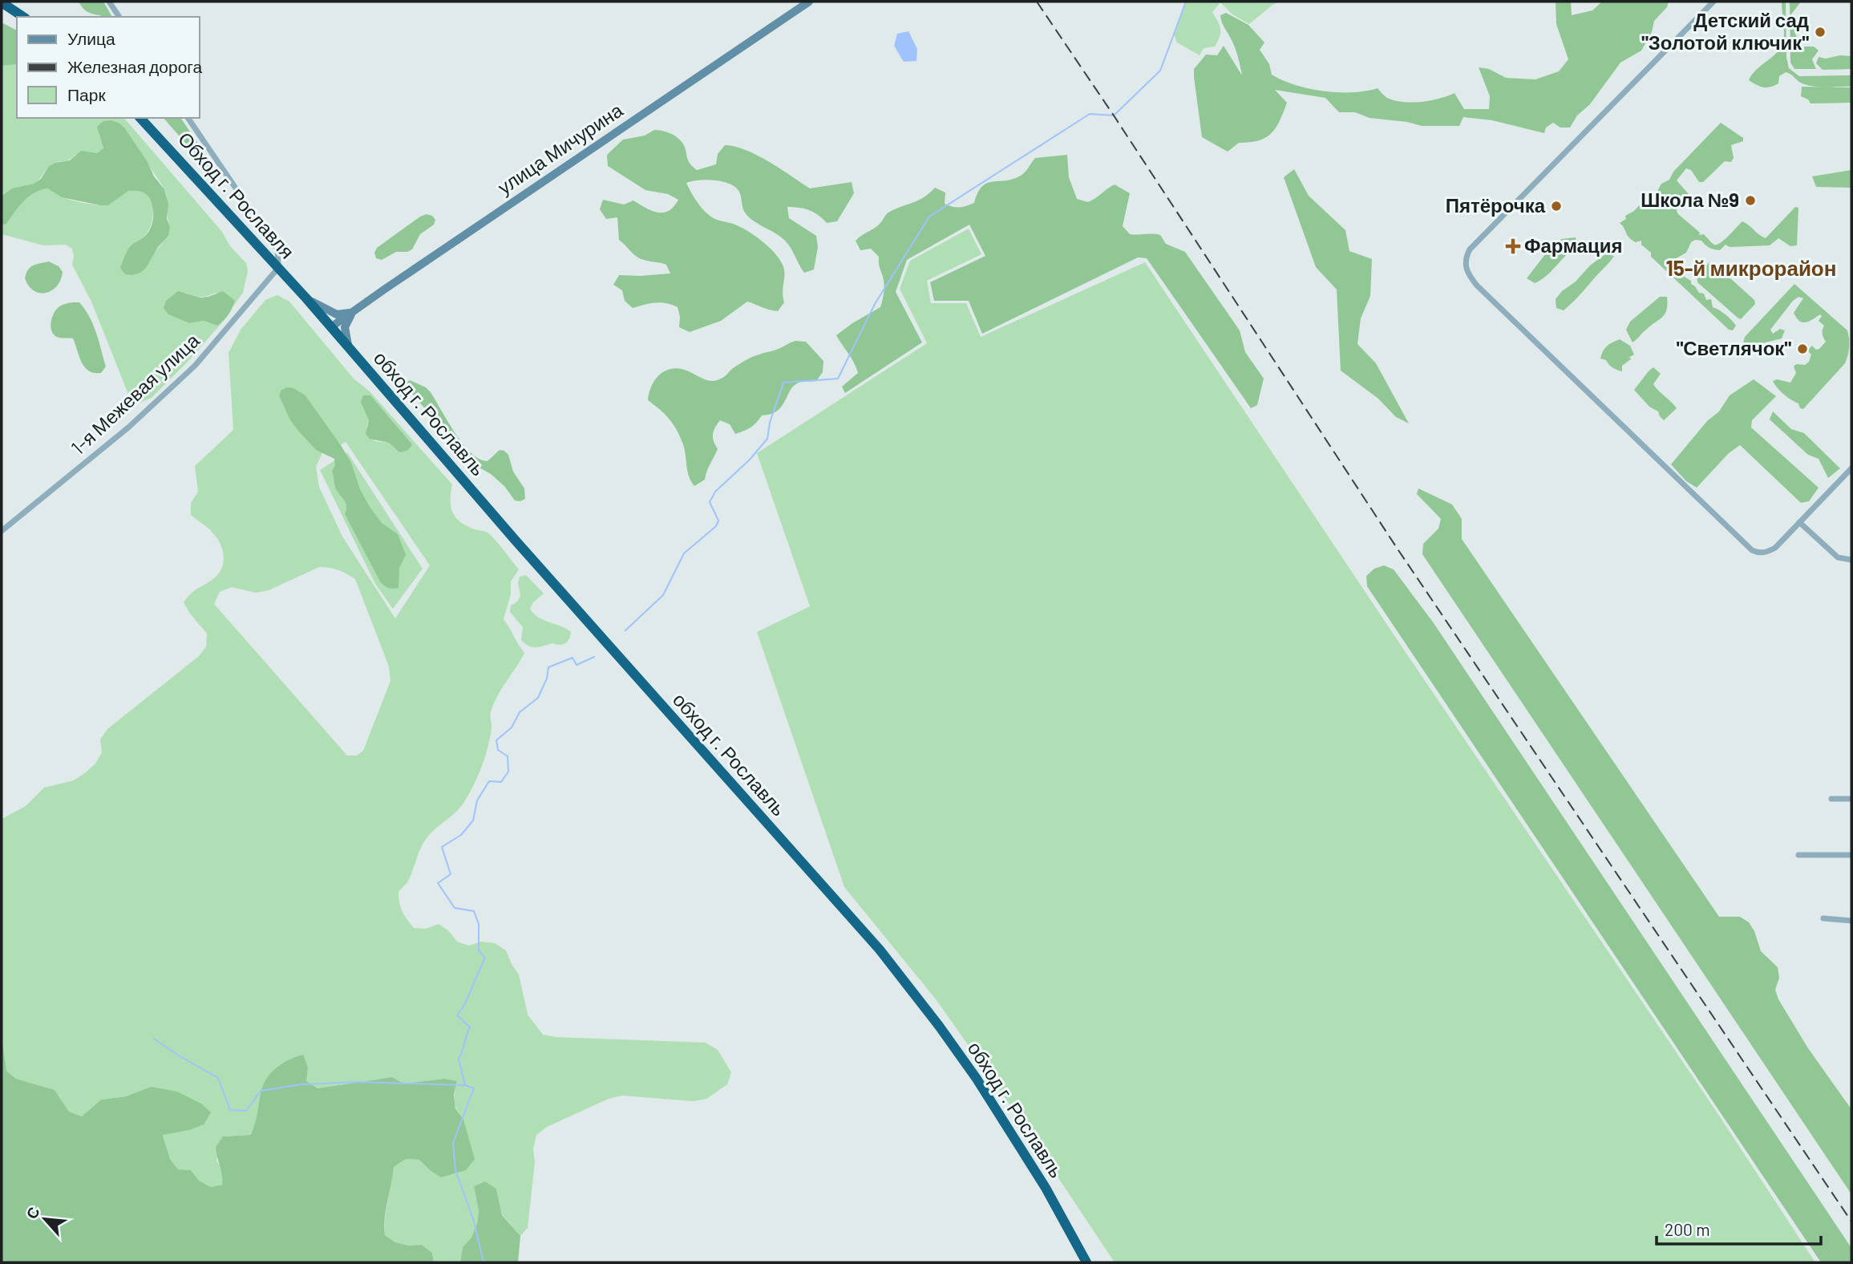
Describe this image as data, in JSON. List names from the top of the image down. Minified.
{"streets":{"highway":["Обход г. Рославля","обход г. Рославль"],"main road":["улица Мичурина"],"street":["1-я Межевая улица"]},"crossings":[["улица Мичурина","обход г. Рославль"],["Обход г. Рославля","1-я Межевая улица"],["Обход г. Рославля","обход г. Рославль"]],"districts":["15-й микрорайон"],"places":{"other":["Детский сад \"Золотой ключик\"","Школа №9","Пятёрочка","\"Светлячок\""],"health":["Фармация"]},"legend":["Улица","Железная дорога","Парк"],"scale_bar":"200 m","north":"top left"}
